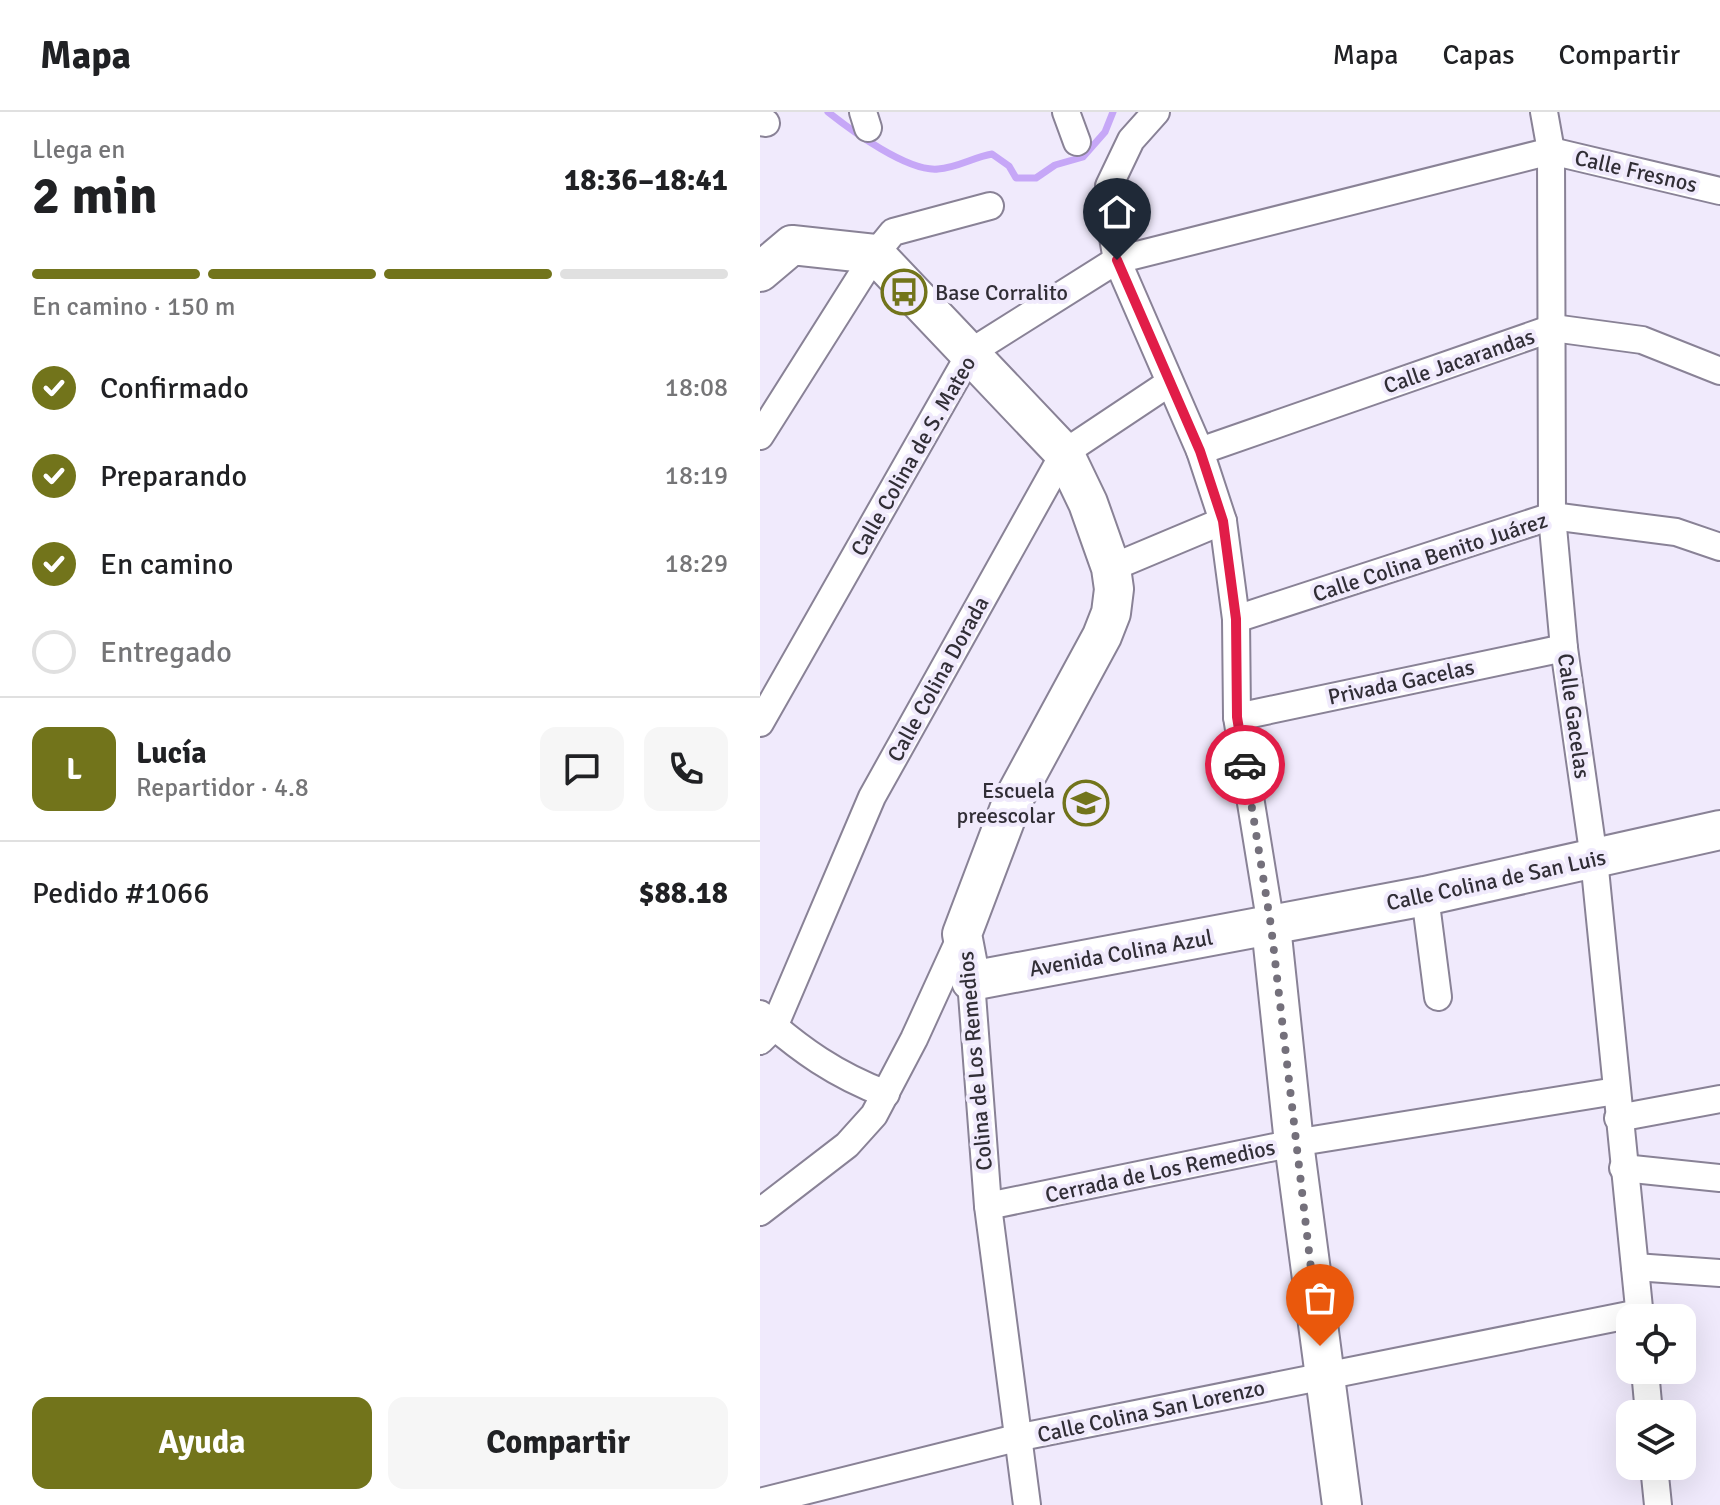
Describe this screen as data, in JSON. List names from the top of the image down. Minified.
{"streets":{"street":["Calle Fresnos","Calle Jacarandas","Calle Colina de S. Mateo","Calle Colina Benito Juárez","Calle Colina Dorada","Privada Gacelas","Calle Gacelas","Calle Colina de San Luis","Avenida Colina Azul","Colina de Los Remedios","Cerrada de Los Remedios","Calle Colina San Lorenzo"]},"crossings":[["Calle Fresnos","Calle Colina de S. Mateo"],["Calle Fresnos","Calle Gacelas"],["Calle Jacarandas","Calle Gacelas"],["Calle Colina de S. Mateo","Calle Gacelas"],["Calle Colina de S. Mateo","Colina de Los Remedios"],["Calle Colina Benito Juárez","Calle Gacelas"],["Calle Colina Dorada","Colina de Los Remedios"],["Privada Gacelas","Calle Gacelas"],["Calle Gacelas","Calle Colina de San Luis"],["Calle Gacelas","Cerrada de Los Remedios"],["Calle Colina de San Luis","Avenida Colina Azul"],["Avenida Colina Azul","Colina de Los Remedios"],["Colina de Los Remedios","Cerrada de Los Remedios"],["Colina de Los Remedios","Calle Colina San Lorenzo"]],"places":{"bus stop":["Base Corralito"],"school or university":["Escuela preescolar"]},"page":{"header":"Mapa","nav":["Mapa","Capas","Compartir"],"heading":["2 min","Llega en","18:36–18:41"],"panel":["Lucía","Repartidor · 4.8","Pedido #1066","$88.18"],"bar":"En camino · 150 m","list":[["Confirmado","18:08"],["Preparando","18:19"],["En camino","18:29"],"Entregado"],"round":"L","buttons":["Ayuda","Compartir"]}}
